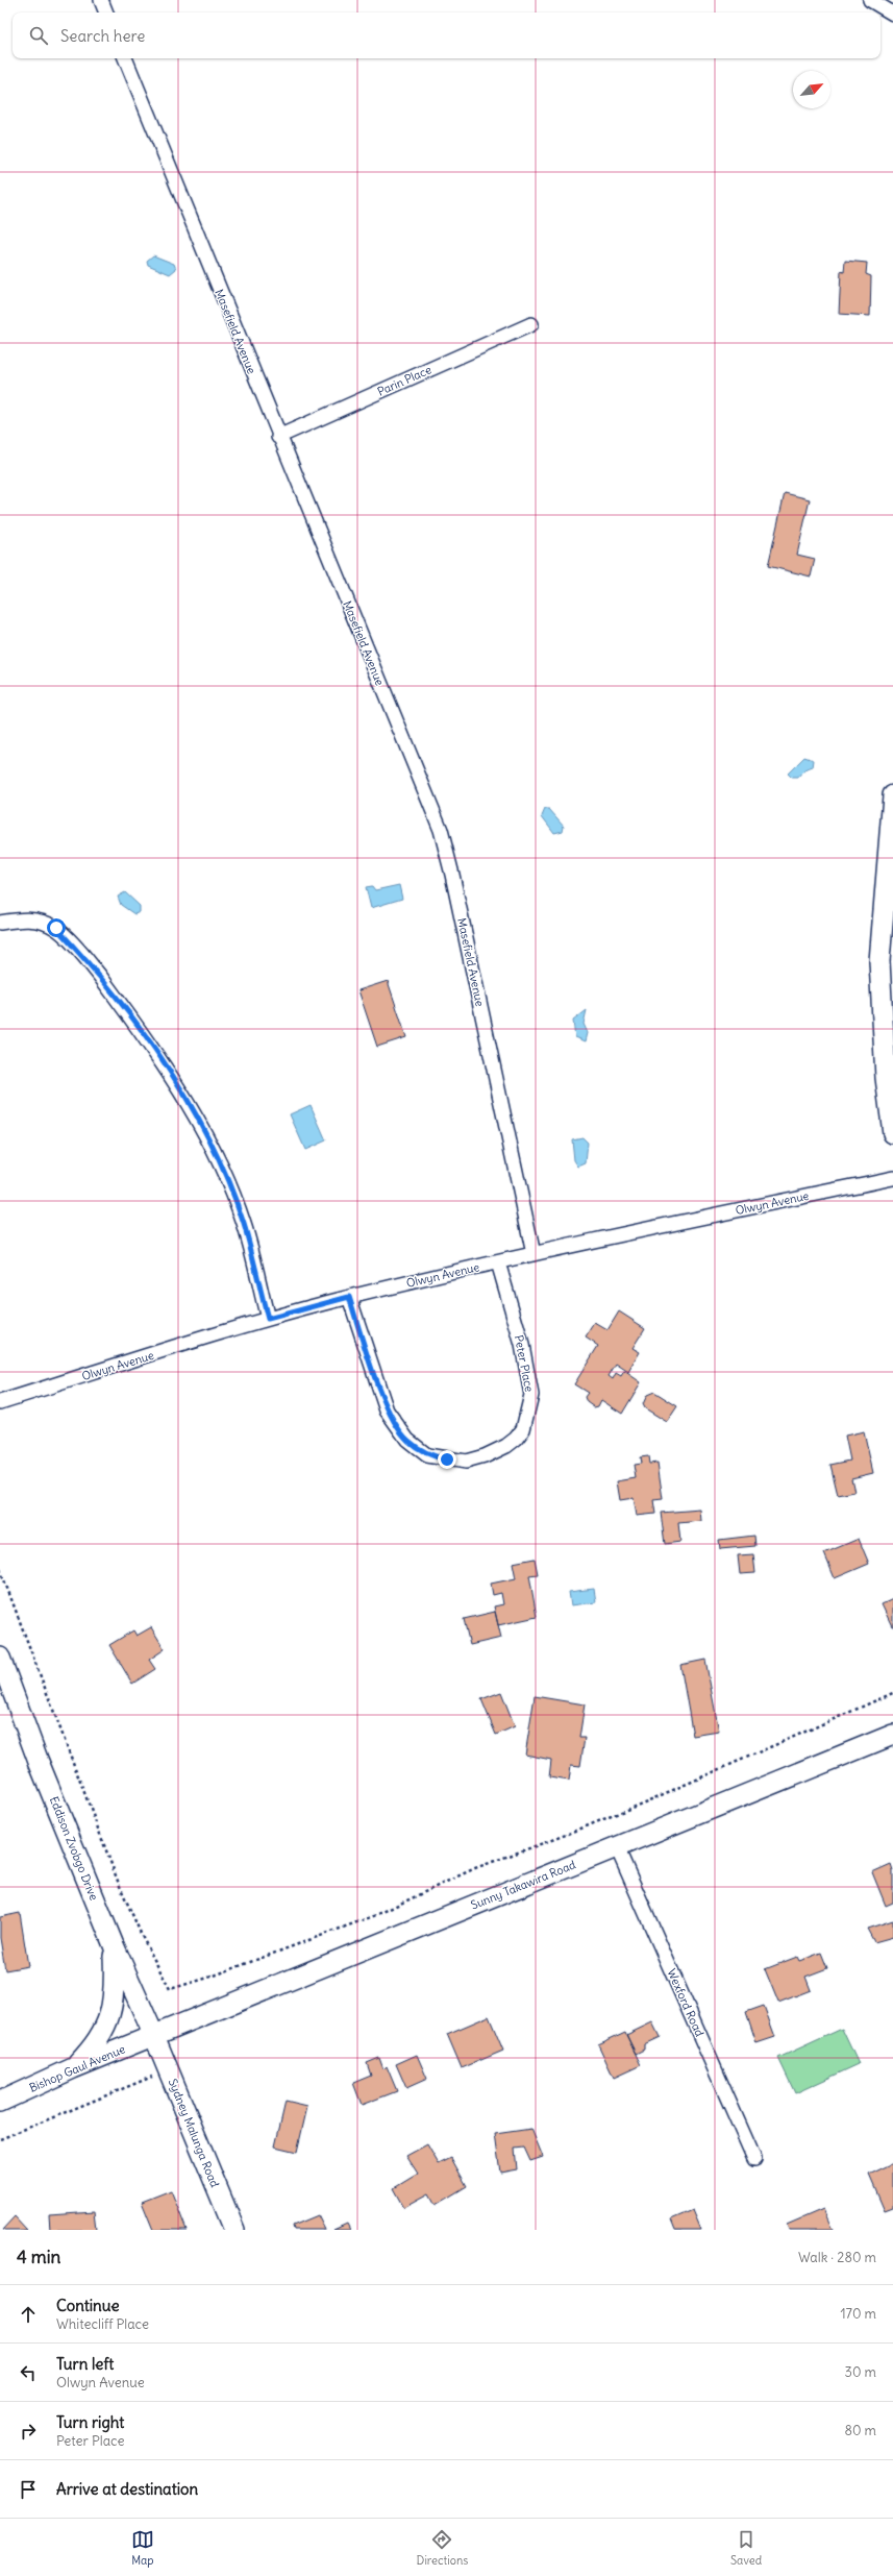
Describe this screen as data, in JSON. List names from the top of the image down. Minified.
{"streets":{"main road":["Eddison Zvobgo Drive","Sunny Takawira Road","Bishop Gaul Avenue","Sydney Malunga Road"],"street":["Masefield Avenue","Parin Place","Olwyn Avenue","Peter Place","Wexford Road"]},"crossings":[["Masefield Avenue","Parin Place"],["Masefield Avenue","Olwyn Avenue"],["Olwyn Avenue","Peter Place"],["Eddison Zvobgo Drive","Sunny Takawira Road"],["Eddison Zvobgo Drive","Bishop Gaul Avenue"],["Eddison Zvobgo Drive","Sydney Malunga Road"],["Sunny Takawira Road","Wexford Road"],["Sunny Takawira Road","Bishop Gaul Avenue"],["Sunny Takawira Road","Sydney Malunga Road"],["Bishop Gaul Avenue","Sydney Malunga Road"]],"north":"top right","page":{"search":"Search here","heading":["4 min","Walk · 280 m"],"list":[["Continue","Whitecliff Place","170 m"],["Turn left","Olwyn Avenue","30 m"],["Turn right","Peter Place","80 m"],"Arrive at destination"],"nav":["Map","Directions","Saved"]}}
